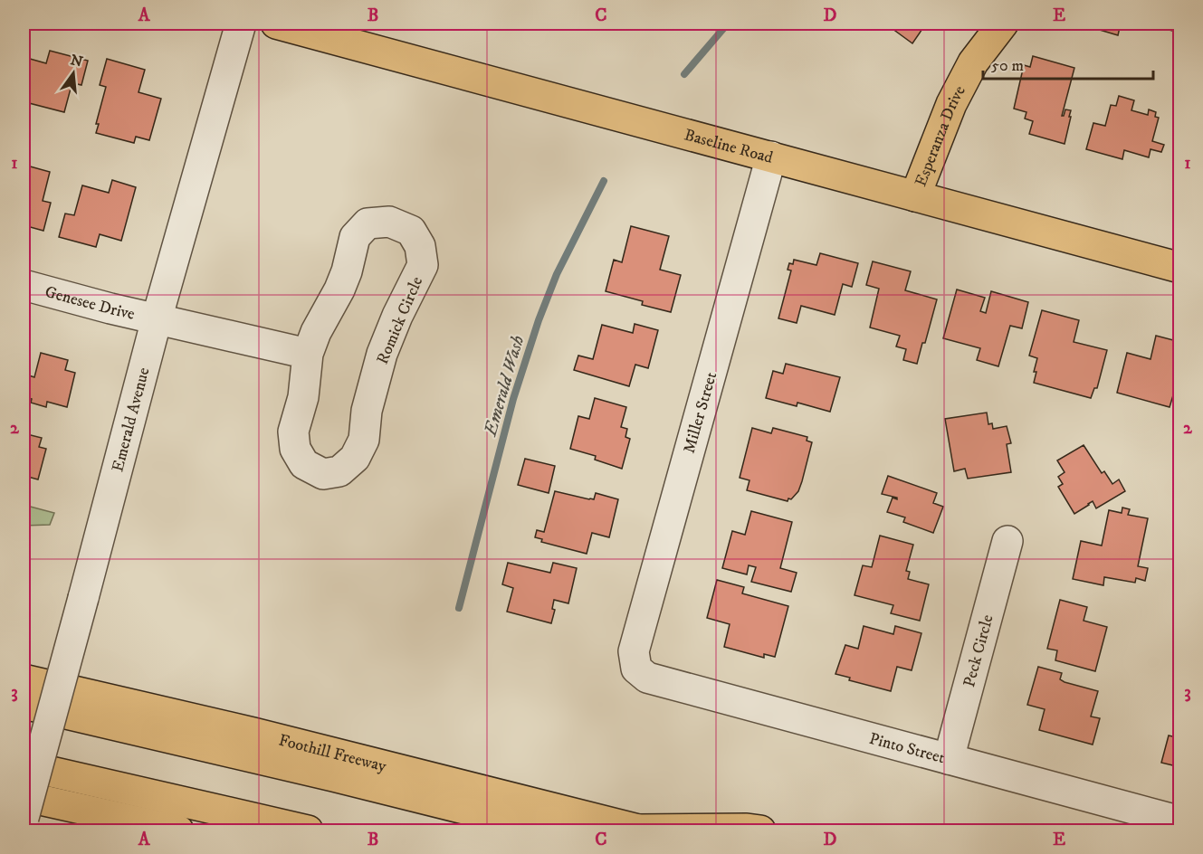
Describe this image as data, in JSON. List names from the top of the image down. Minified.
{"streets":{"main road":["Esperanza Drive","Baseline Road","Foothill Freeway"],"street":["Genesee Drive","Romick Circle","Miller Street","Emerald Avenue","Peck Circle","Pinto Street"]},"crossings":[["Esperanza Drive","Baseline Road"],["Baseline Road","Miller Street"],["Genesee Drive","Emerald Avenue"],["Miller Street","Pinto Street"],["Peck Circle","Pinto Street"]],"water":["Emerald Wash"],"scale_bar":"50 m","north":"top","grid":{"columns":["A","B","C","D","E"],"rows":["1","2","3"]}}
